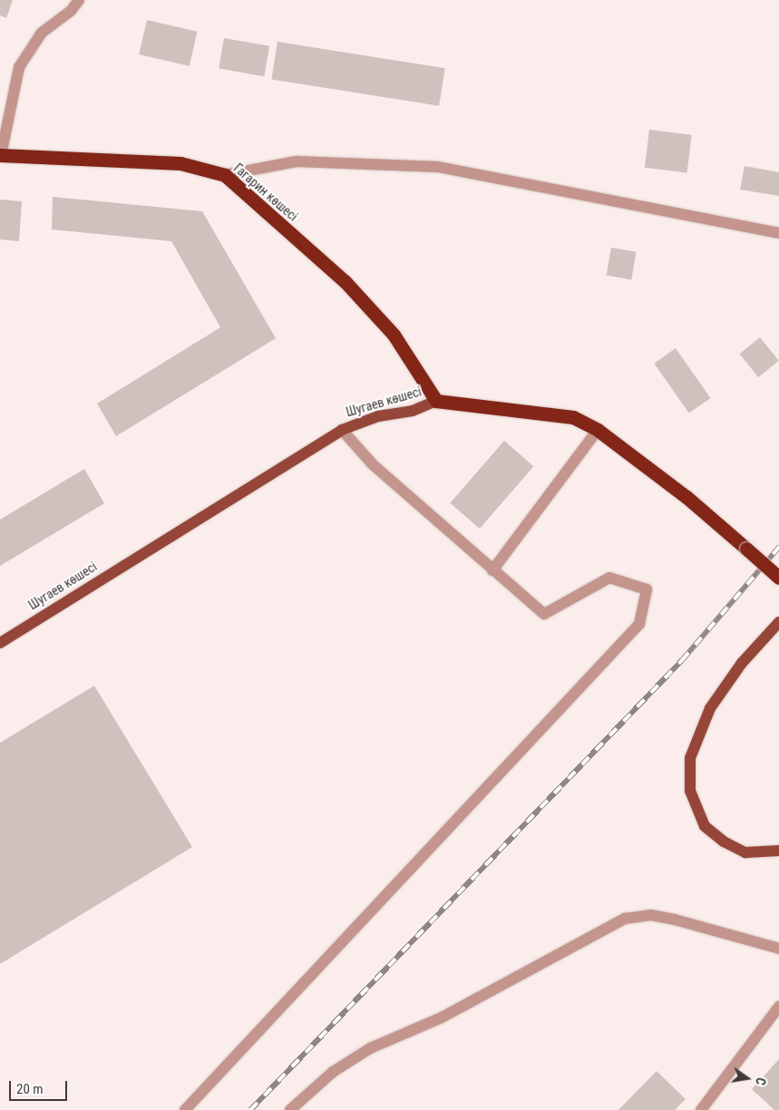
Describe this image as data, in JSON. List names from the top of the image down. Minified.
{"streets":{"highway":["Гагарин көшесі","Шугаев көшесі"]},"crossings":[["Гагарин көшесі","Шугаев көшесі"]],"scale_bar":"20 m","north":"right"}
